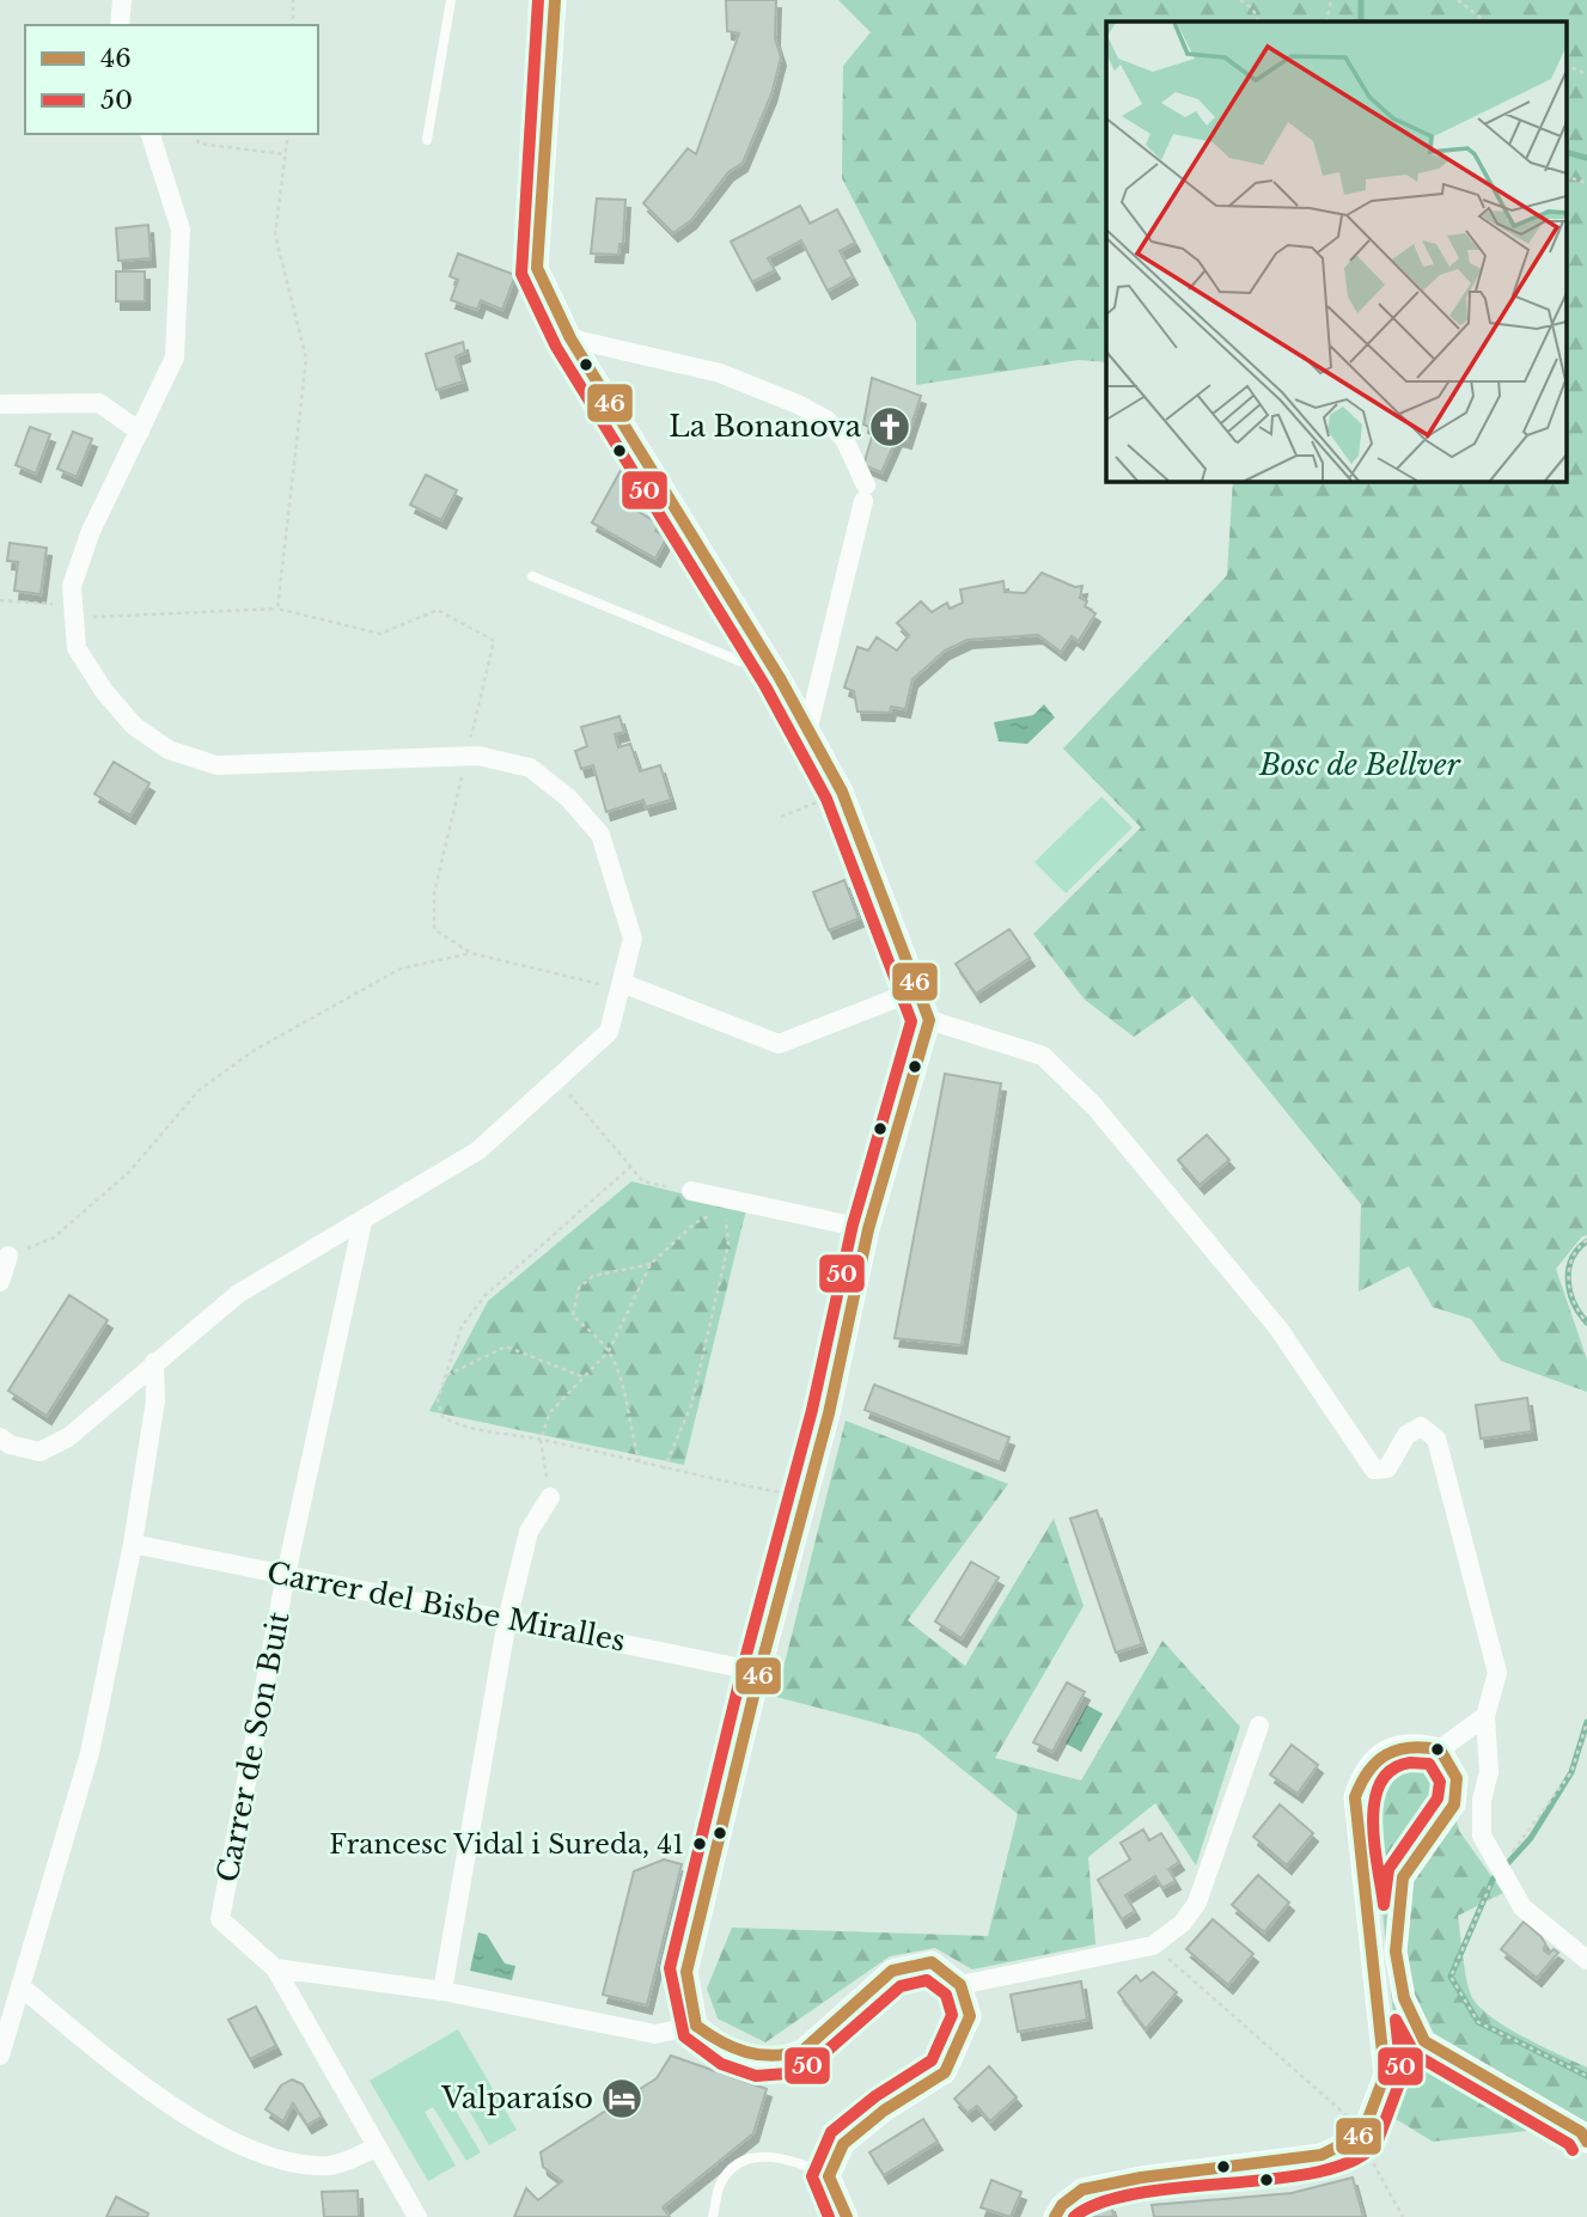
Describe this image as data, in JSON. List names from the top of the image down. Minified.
{"streets":{"street":["Carrer del Bisbe Miralles","Carrer de Son Buit"]},"crossings":[["Carrer del Bisbe Miralles","Carrer de Son Buit"]],"parks":["Bosc de Bellver"],"places":{"church":["La Bonanova"],"other":["Francesc Vidal i Sureda, 41"],"hotel":["Valparaíso"]},"lines":["transit line 46","transit line 50"],"legend":["46","50"]}
